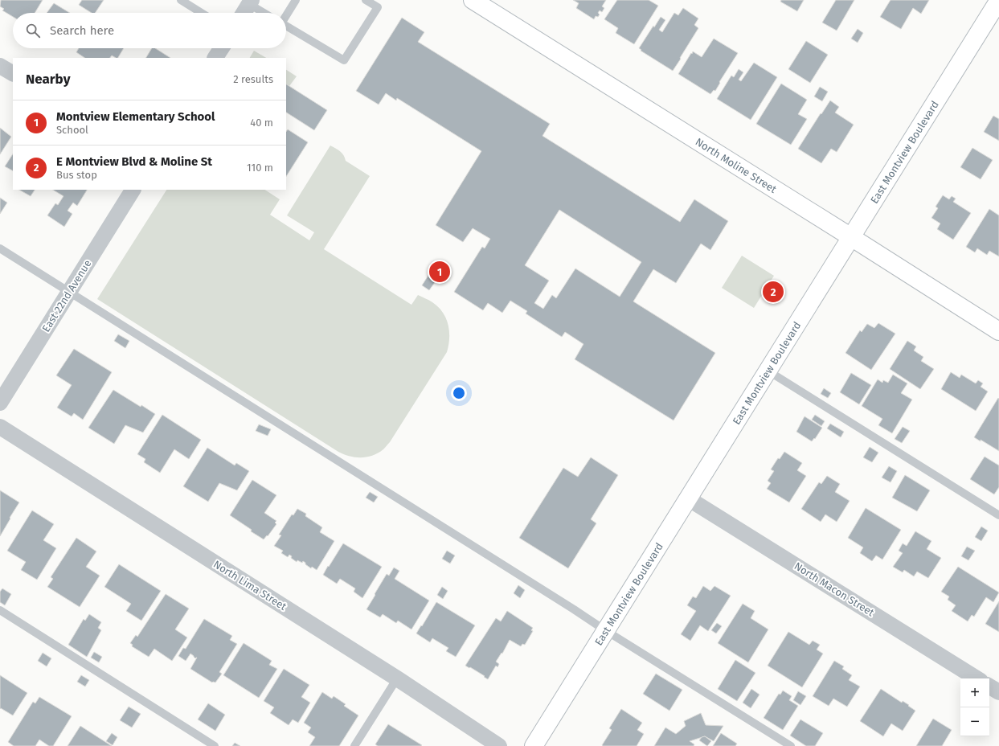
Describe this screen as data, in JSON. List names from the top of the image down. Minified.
{"streets":{"main road":["East Montview Boulevard","North Moline Street"],"street":["East 22nd Avenue","North Lima Street","North Macon Street"]},"crossings":[["East Montview Boulevard","North Moline Street"],["East Montview Boulevard","North Macon Street"]],"page":{"search":"Search here","heading":["Nearby","2 results"],"list":[{"mark":"1","name":"Montview Elementary School","note":"School","value":"40 m"},{"mark":"2","name":"E Montview Blvd & Moline St","note":"Bus stop","value":"110 m"}],"pins":["1","2"],"map_buttons":["+","−"]}}
